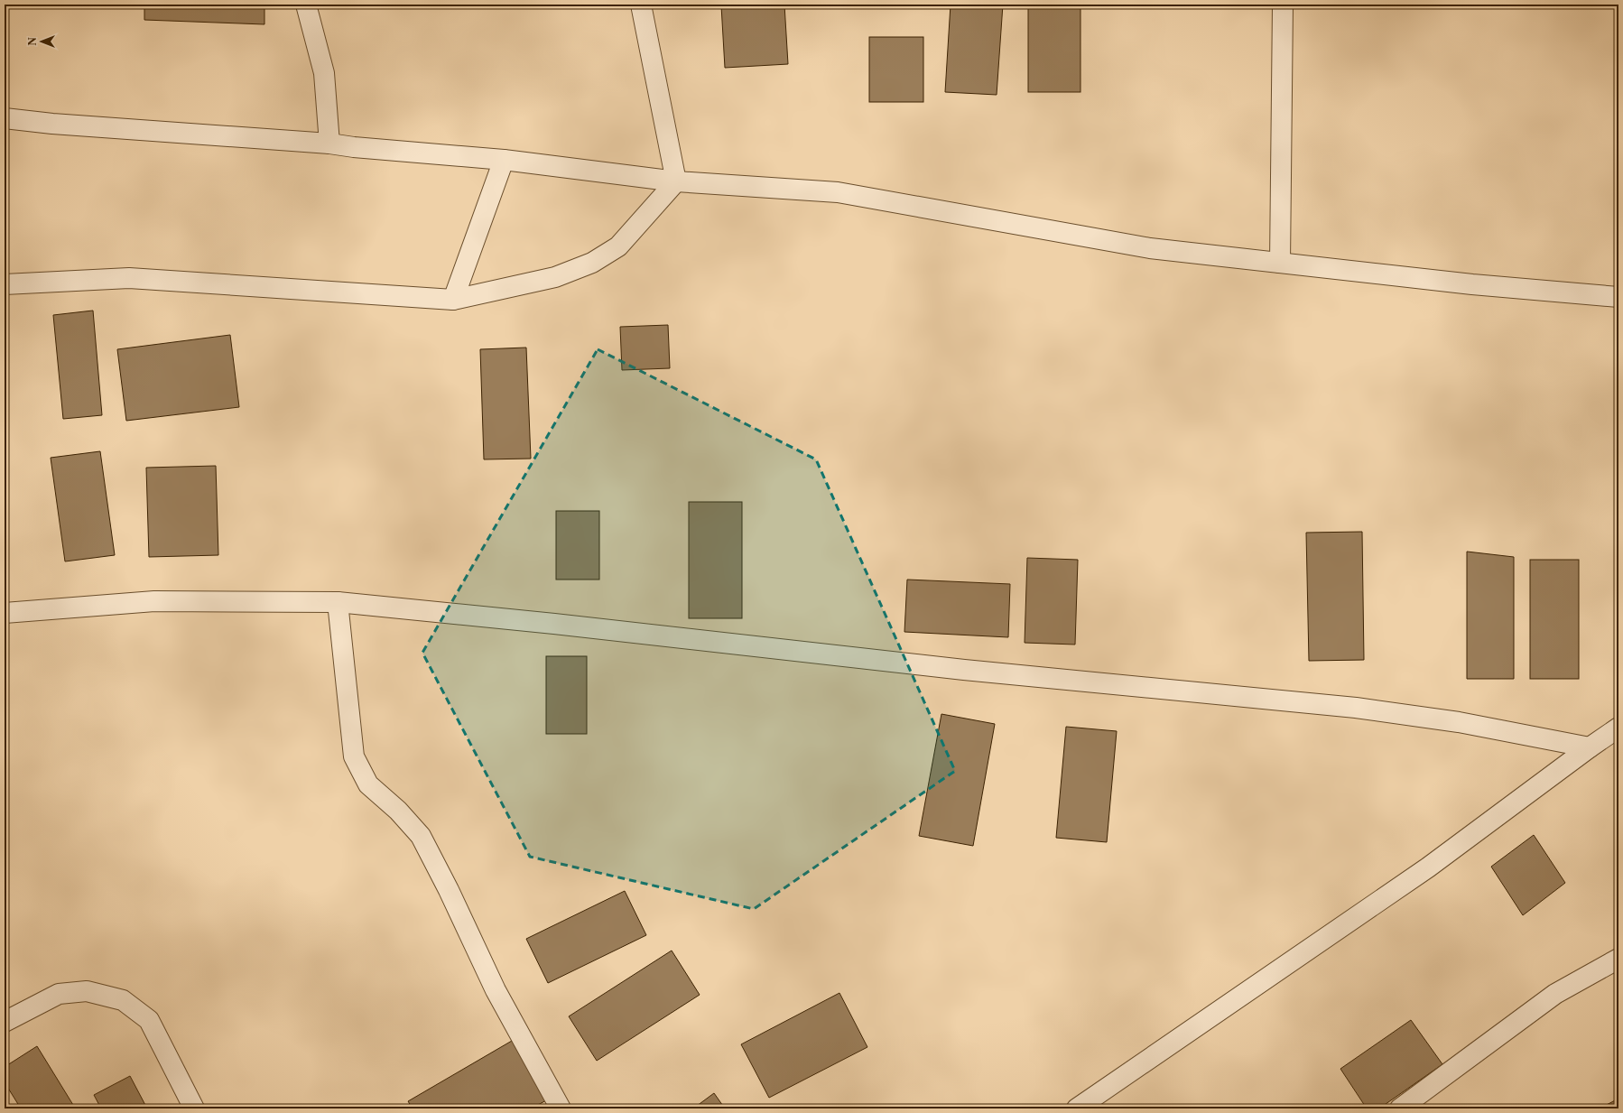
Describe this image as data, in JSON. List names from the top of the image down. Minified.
{"north":"left"}
